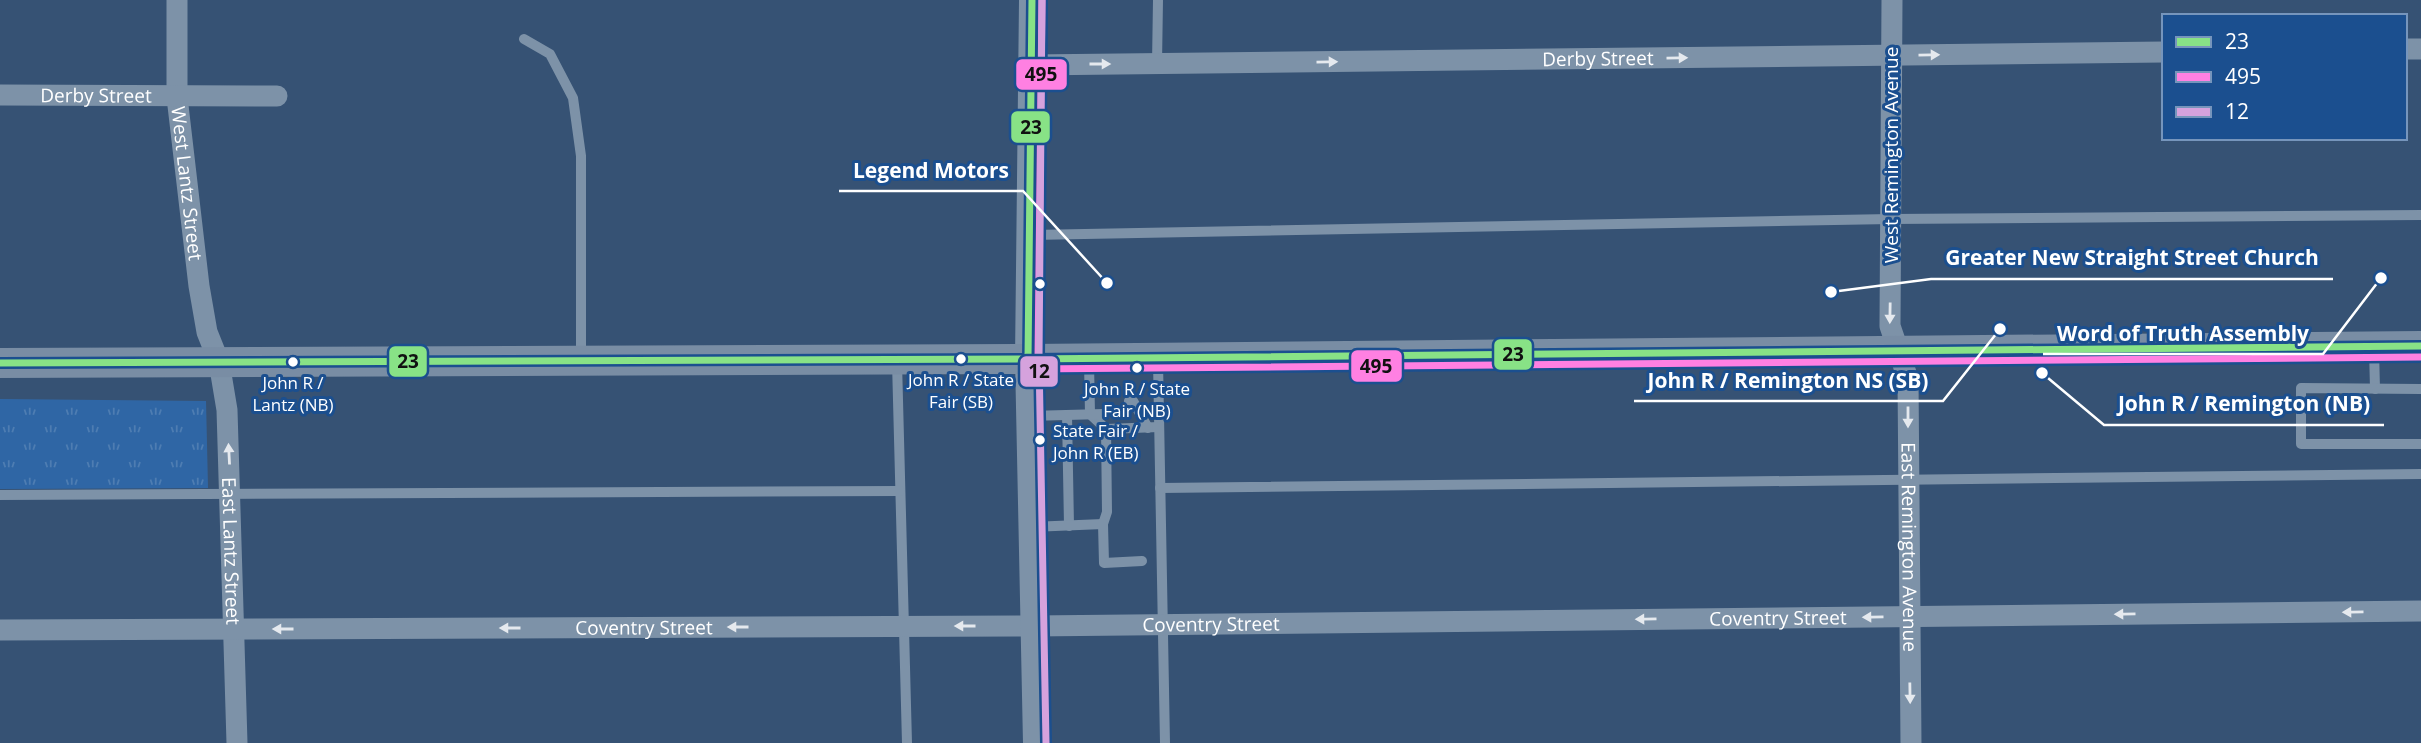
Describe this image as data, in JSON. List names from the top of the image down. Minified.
{"streets":{"street":["Derby Street","West Remington Avenue","West Lantz Street","East Remington Avenue","East Lantz Street","Coventry Street"]},"crossings":[["Derby Street","West Remington Avenue"],["Derby Street","West Lantz Street"],["West Remington Avenue","East Remington Avenue"],["West Lantz Street","East Lantz Street"],["East Remington Avenue","Coventry Street"],["East Lantz Street","Coventry Street"]],"one_way":["Derby Street","West Remington Avenue","East Remington Avenue","Coventry Street"],"places":["Word of Truth Assembly","Legend Motors","Greater New Straight Street Church","John R / Remington NS (SB)","John R / State Fair (SB)","John R / Lantz (NB)","John R / State Fair (NB)","John R / Remington (NB)","State Fair / John R (EB)"],"lines":["transit line 23","transit line 495","transit line 12"],"legend":["23","495","12"]}
